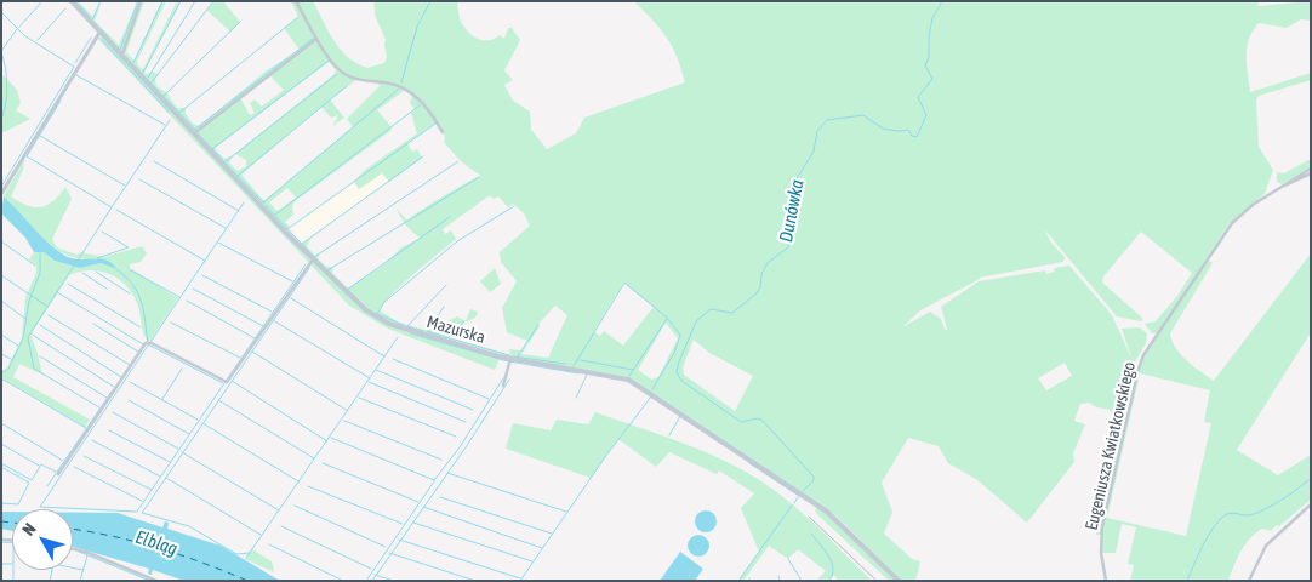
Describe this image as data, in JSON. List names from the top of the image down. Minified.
{"streets":{"main road":["Mazurska"],"street":["Eugeniusza Kwiatkowskiego"]},"water":["Dunówka","Elbląg"],"north":"top left"}
